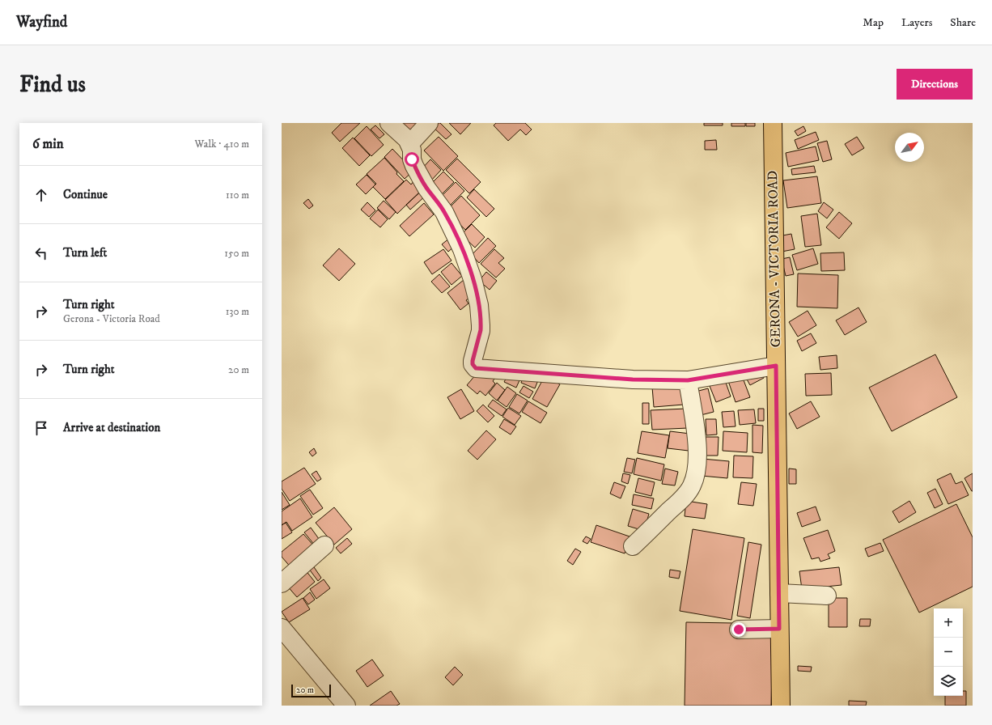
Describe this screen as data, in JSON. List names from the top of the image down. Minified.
{"streets":{"main road":["GERONA - VICTORIA ROAD"]},"scale_bar":"20 m","north":"top right","page":{"header":"Wayfind","nav":["Map","Layers","Share"],"buttons":"Directions","title":"Find us","heading":["6 min","Walk · 410 m"],"list":[["Continue","110 m"],["Turn left","150 m"],["Turn right","Gerona - Victoria Road","130 m"],["Turn right","20 m"],"Arrive at destination"],"map_buttons":["+","−"],"scale":"20 m"}}
